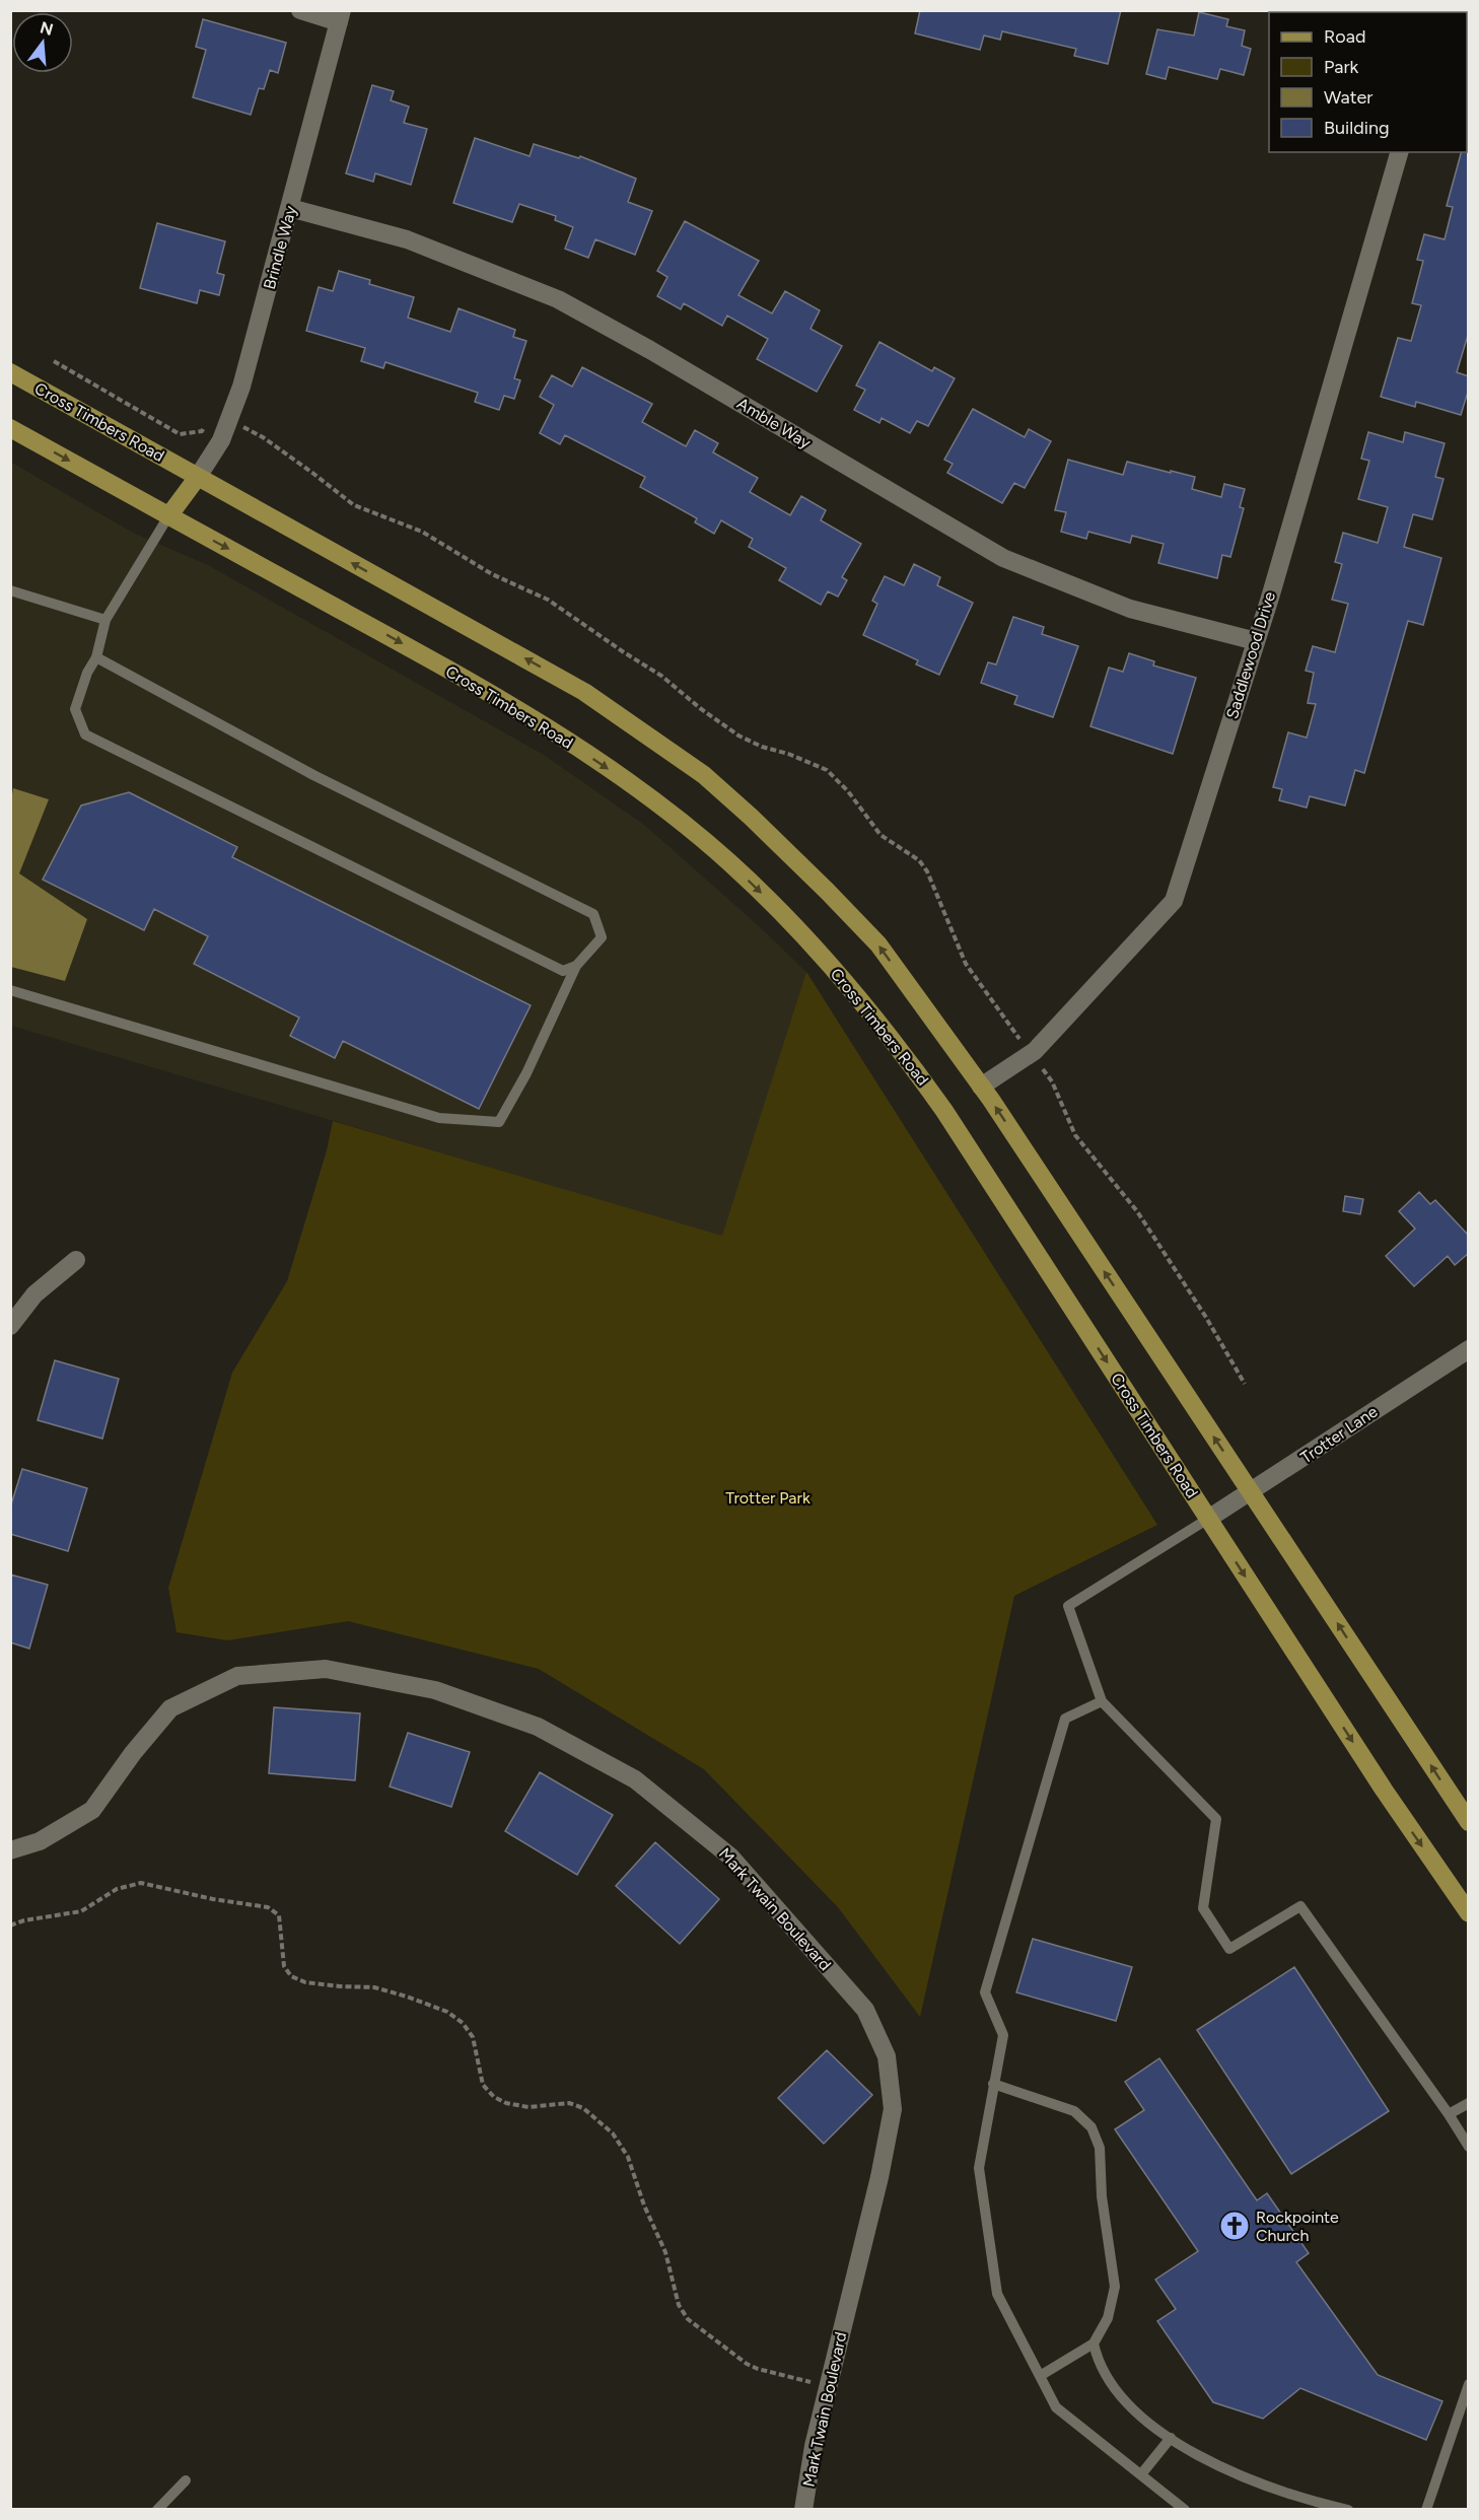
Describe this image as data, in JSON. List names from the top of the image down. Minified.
{"streets":{"main road":["Cross Timbers Road"],"street":["Brindle Way","Amble Way","Saddlewood Drive","Trotter Lane","Mark Twain Boulevard"]},"crossings":[["Brindle Way","Cross Timbers Road"],["Brindle Way","Amble Way"],["Cross Timbers Road","Saddlewood Drive"],["Cross Timbers Road","Trotter Lane"],["Amble Way","Saddlewood Drive"]],"parks":["Trotter Park"],"places":{"church":["Rockpointe Church"]},"legend":["Road","Park","Water","Building"],"north":"top"}
